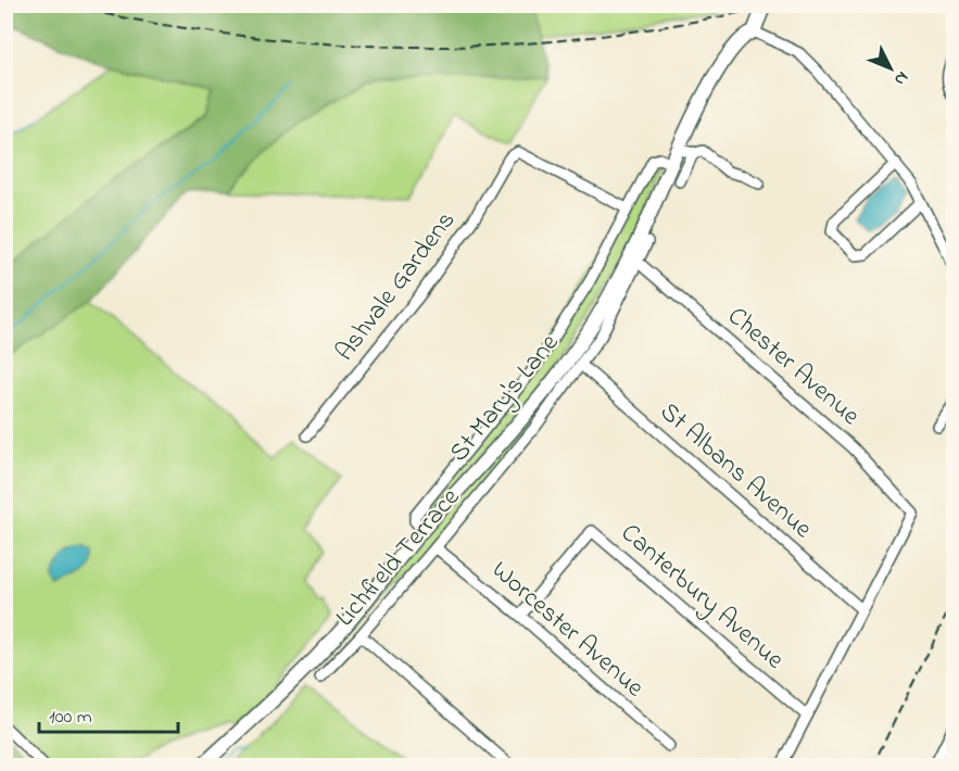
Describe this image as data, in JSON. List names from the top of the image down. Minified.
{"streets":{"main road":["St Mary's Lane"],"street":["Ashvale Gardens","Chester Avenue","St Albans Avenue","Lichfield Terrace","Canterbury Avenue","Worcester Avenue"]},"crossings":[["Chester Avenue","St Albans Avenue"],["Chester Avenue","Lichfield Terrace"],["St Mary's Lane","Lichfield Terrace"],["St Albans Avenue","Lichfield Terrace"],["Lichfield Terrace","Worcester Avenue"],["Canterbury Avenue","Worcester Avenue"]],"scale_bar":"100 m","north":"bottom right"}
